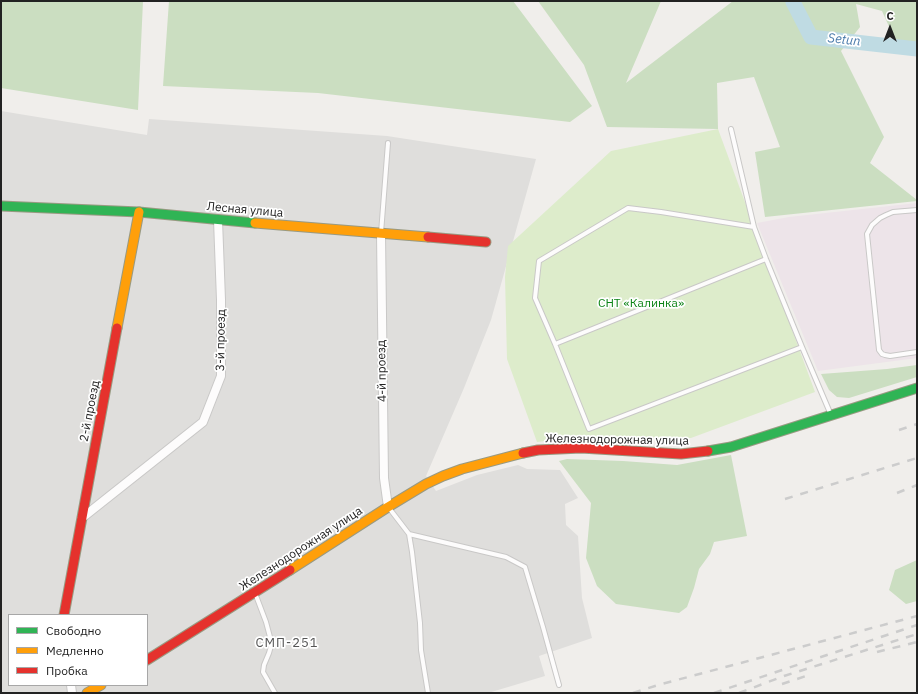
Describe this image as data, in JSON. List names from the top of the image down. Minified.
{"streets":{"street":["Лесная улица","3-й проезд","4-й проезд","2-й проезд","Железнодорожная улица"]},"crossings":[["Лесная улица","3-й проезд"],["Лесная улица","4-й проезд"],["Лесная улица","2-й проезд"],["3-й проезд","2-й проезд"],["4-й проезд","Железнодорожная улица"]],"districts":["СМП-251"],"water":["Setun"],"parks":["СНТ «Калинка»"],"legend":["Свободно","Медленно","Пробка"],"north":"top"}
